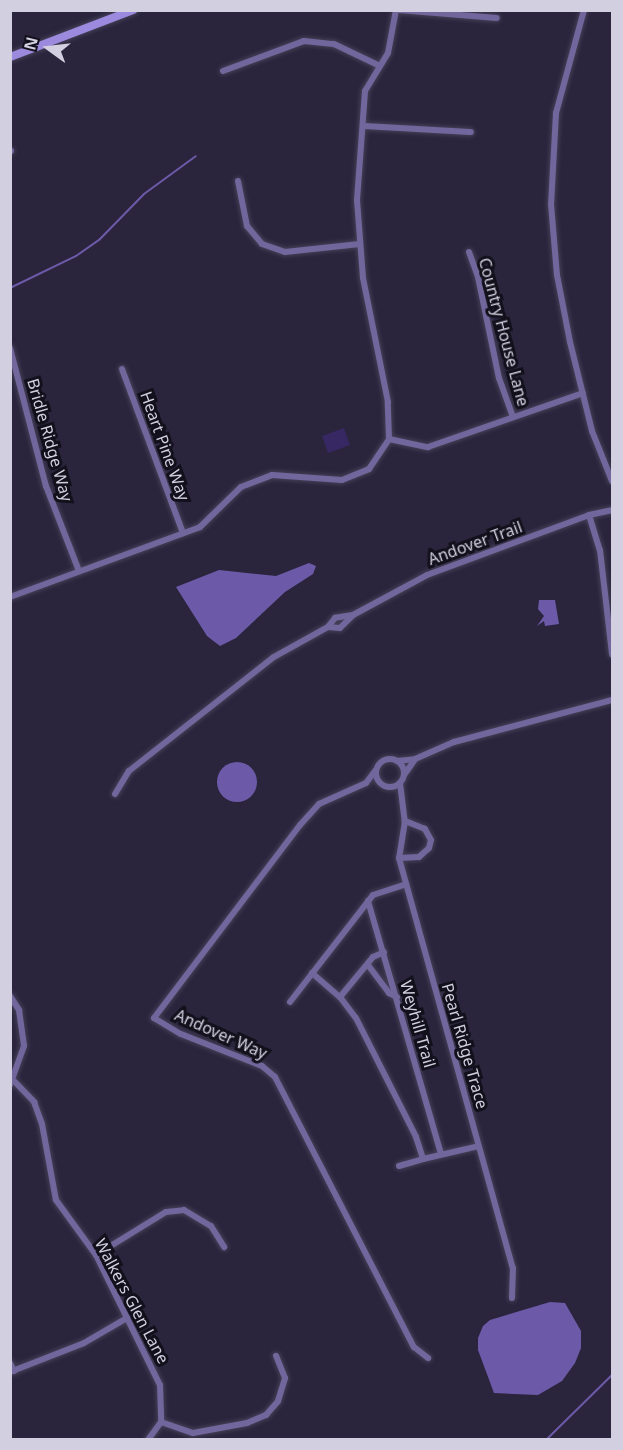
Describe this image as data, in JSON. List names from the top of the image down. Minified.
{"streets":{"street":["Country House Lane","Bridle Ridge Way","Heart Pine Way","Andover Trail","Weyhill Trail","Andover Way","Pearl Ridge Trace","Walkers Glen Lane"]},"crossings":[["Andover Way","Pearl Ridge Trace"]],"north":"left"}
